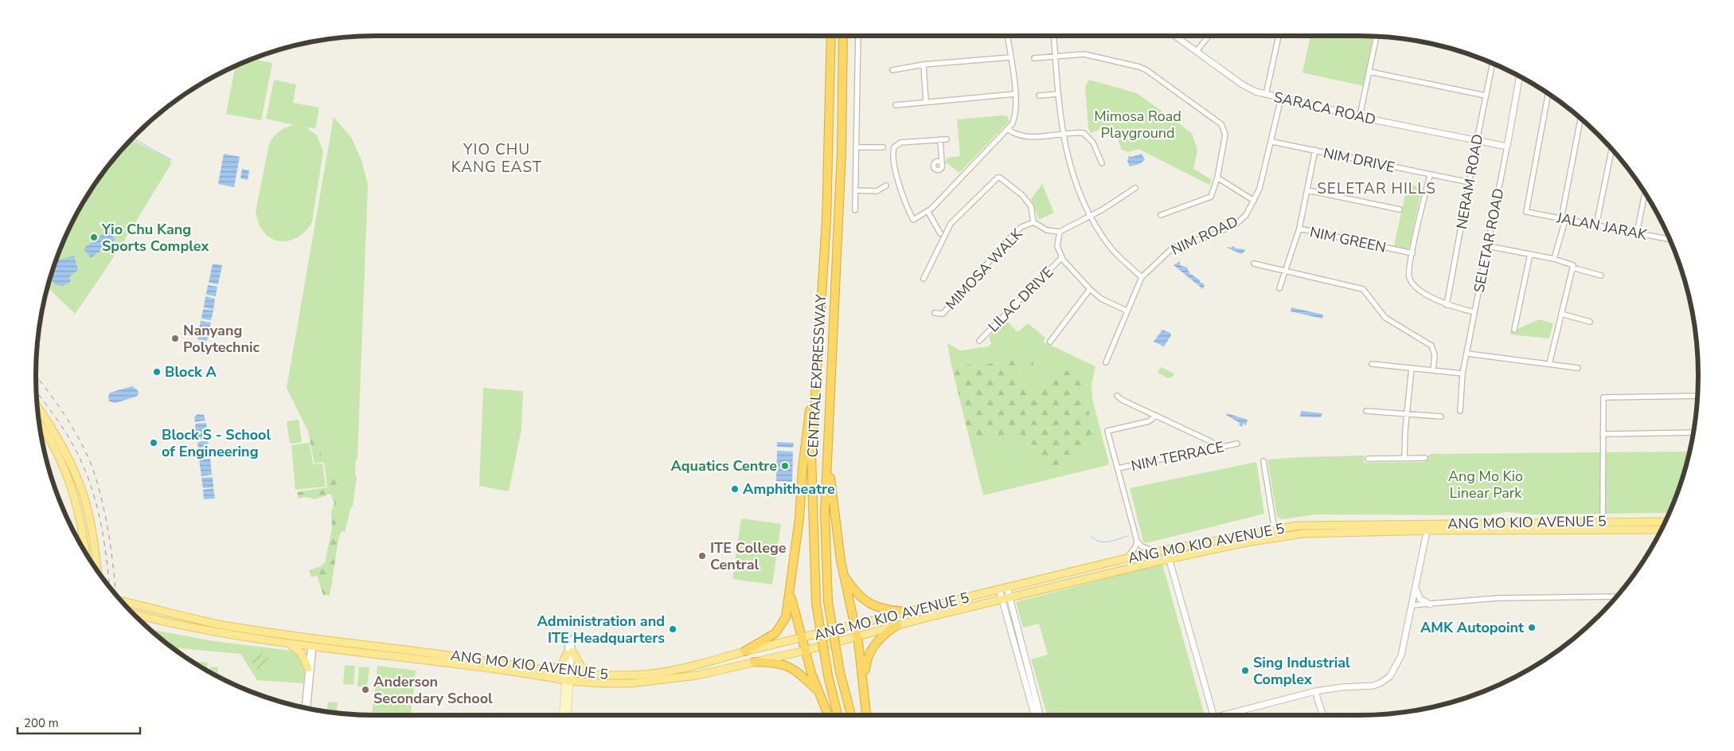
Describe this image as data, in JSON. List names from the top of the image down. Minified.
{"streets":{"highway":["CENTRAL EXPRESSWAY"],"main road":["ANG MO KIO AVENUE 5"],"street":["SARACA ROAD","NIM DRIVE","NERAM ROAD","JALAN JARAK","NIM ROAD","NIM GREEN","SELETAR ROAD","MIMOSA WALK","LILAC DRIVE","NIM TERRACE"]},"crossings":[["SARACA ROAD","NERAM ROAD"],["SARACA ROAD","NIM ROAD"],["SARACA ROAD","SELETAR ROAD"],["NIM DRIVE","NERAM ROAD"],["NIM DRIVE","NIM ROAD"],["NIM DRIVE","NIM GREEN"]],"districts":["YIO CHU KANG EAST","SELETAR HILLS"],"parks":["Mimosa Road Playground","Ang Mo Kio Linear Park"],"places":["Yio Chu Kang Sports Complex","Nanyang Polytechnic","Block A","Block S - School of Engineering","Aquatics Centre","Amphitheatre","ITE College Central","AMK Autopoint","Administration and ITE Headquarters","Sing Industrial Complex","Anderson Secondary School"],"scale_bar":"200 m"}
